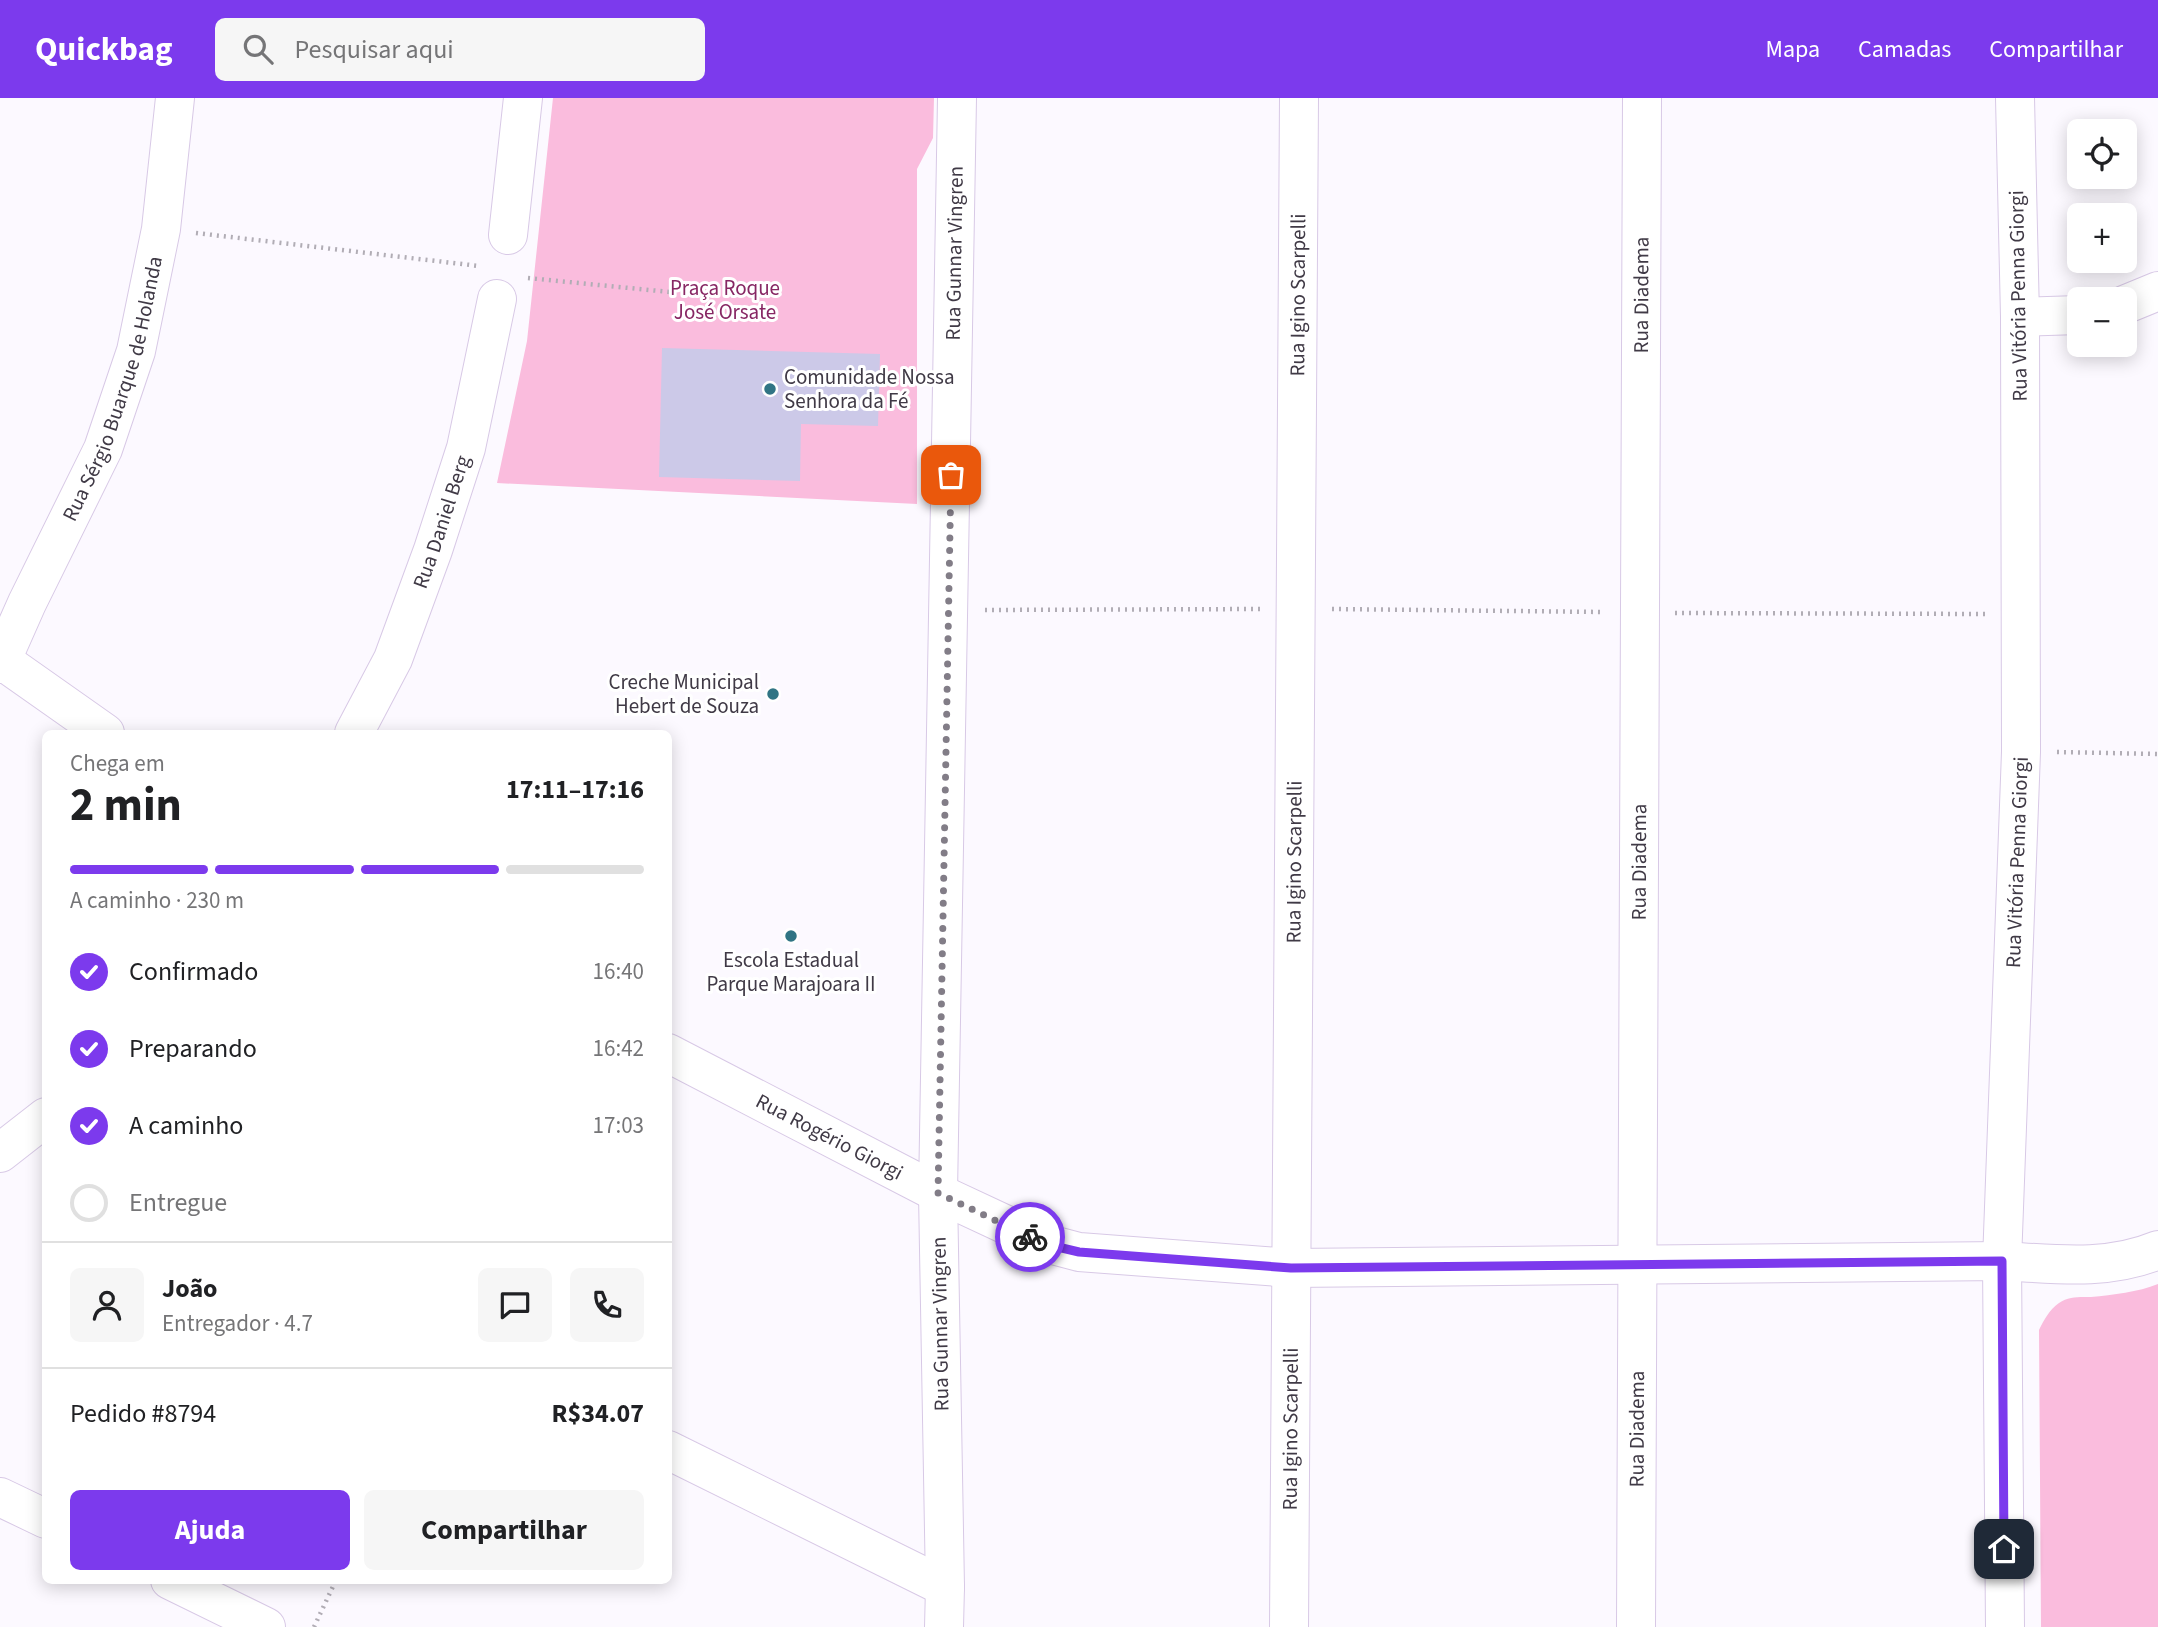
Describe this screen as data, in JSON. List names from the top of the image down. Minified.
{"streets":{"street":["Rua Gunnar Vingren","Rua Igino Scarpelli","Rua Diadema","Rua Vitória Penna Giorgi","Rua Sérgio Buarque de Holanda","Rua Daniel Berg","Rua Rogério Giorgi"]},"crossings":[["Rua Gunnar Vingren","Rua Rogério Giorgi"],["Rua Igino Scarpelli","Rua Rogério Giorgi"],["Rua Diadema","Rua Rogério Giorgi"],["Rua Vitória Penna Giorgi","Rua Rogério Giorgi"]],"parks":["Praça Roque José Orsate"],"places":["Comunidade Nossa Senhora da Fé","Creche Municipal Hebert de Souza","Escola Estadual Parque Marajoara II"],"page":{"header":"Quickbag","search":"Pesquisar aqui","nav":["Mapa","Camadas","Compartilhar"],"map_buttons":["+","−"],"heading":["2 min","Chega em","17:11–17:16"],"panel":["João","Entregador · 4.7","Pedido #8794","R$34.07"],"bar":"A caminho · 230 m","list":[["Confirmado","16:40"],["Preparando","16:42"],["A caminho","17:03"],"Entregue"],"buttons":["Ajuda","Compartilhar"]}}
